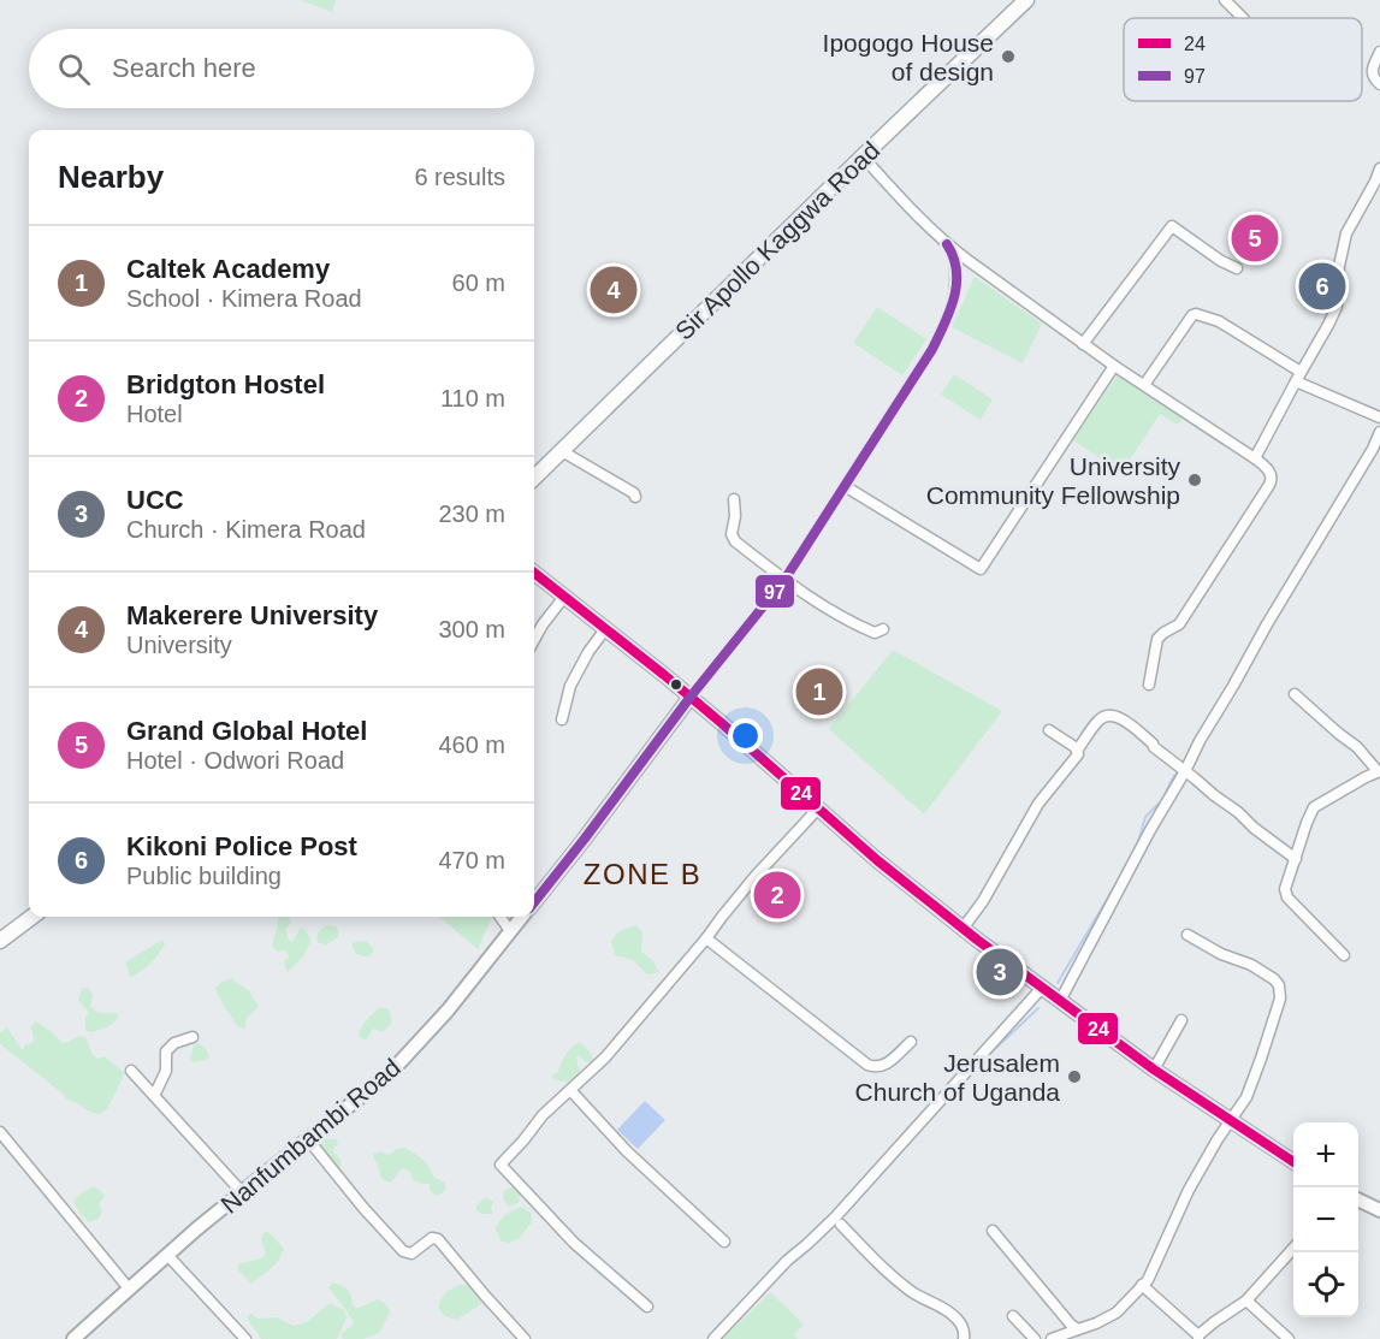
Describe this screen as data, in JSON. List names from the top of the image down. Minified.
{"streets":{"main road":["Sir Apollo Kaggwa Road"],"street":["Nanfumbambi Road"]},"districts":["ZONE B"],"places":["Ipogogo House of design","University Community Fellowship","Jerusalem Church of Uganda"],"lines":["transit line 97","transit line 24"],"legend":["24","97"],"page":{"search":"Search here","heading":["Nearby","6 results"],"pins":["5","6","4","1","2","3"],"list":[{"mark":"1","name":"Caltek Academy","note":"School · Kimera Road","value":"60 m"},{"mark":"2","name":"Bridgton Hostel","note":"Hotel","value":"110 m"},{"mark":"3","name":"UCC","note":"Church · Kimera Road","value":"230 m"},{"mark":"4","name":"Makerere University","note":"University","value":"300 m"},{"mark":"5","name":"Grand Global Hotel","note":"Hotel · Odwori Road","value":"460 m"},{"mark":"6","name":"Kikoni Police Post","note":"Public building","value":"470 m"}],"map_buttons":["+","−"]}}
